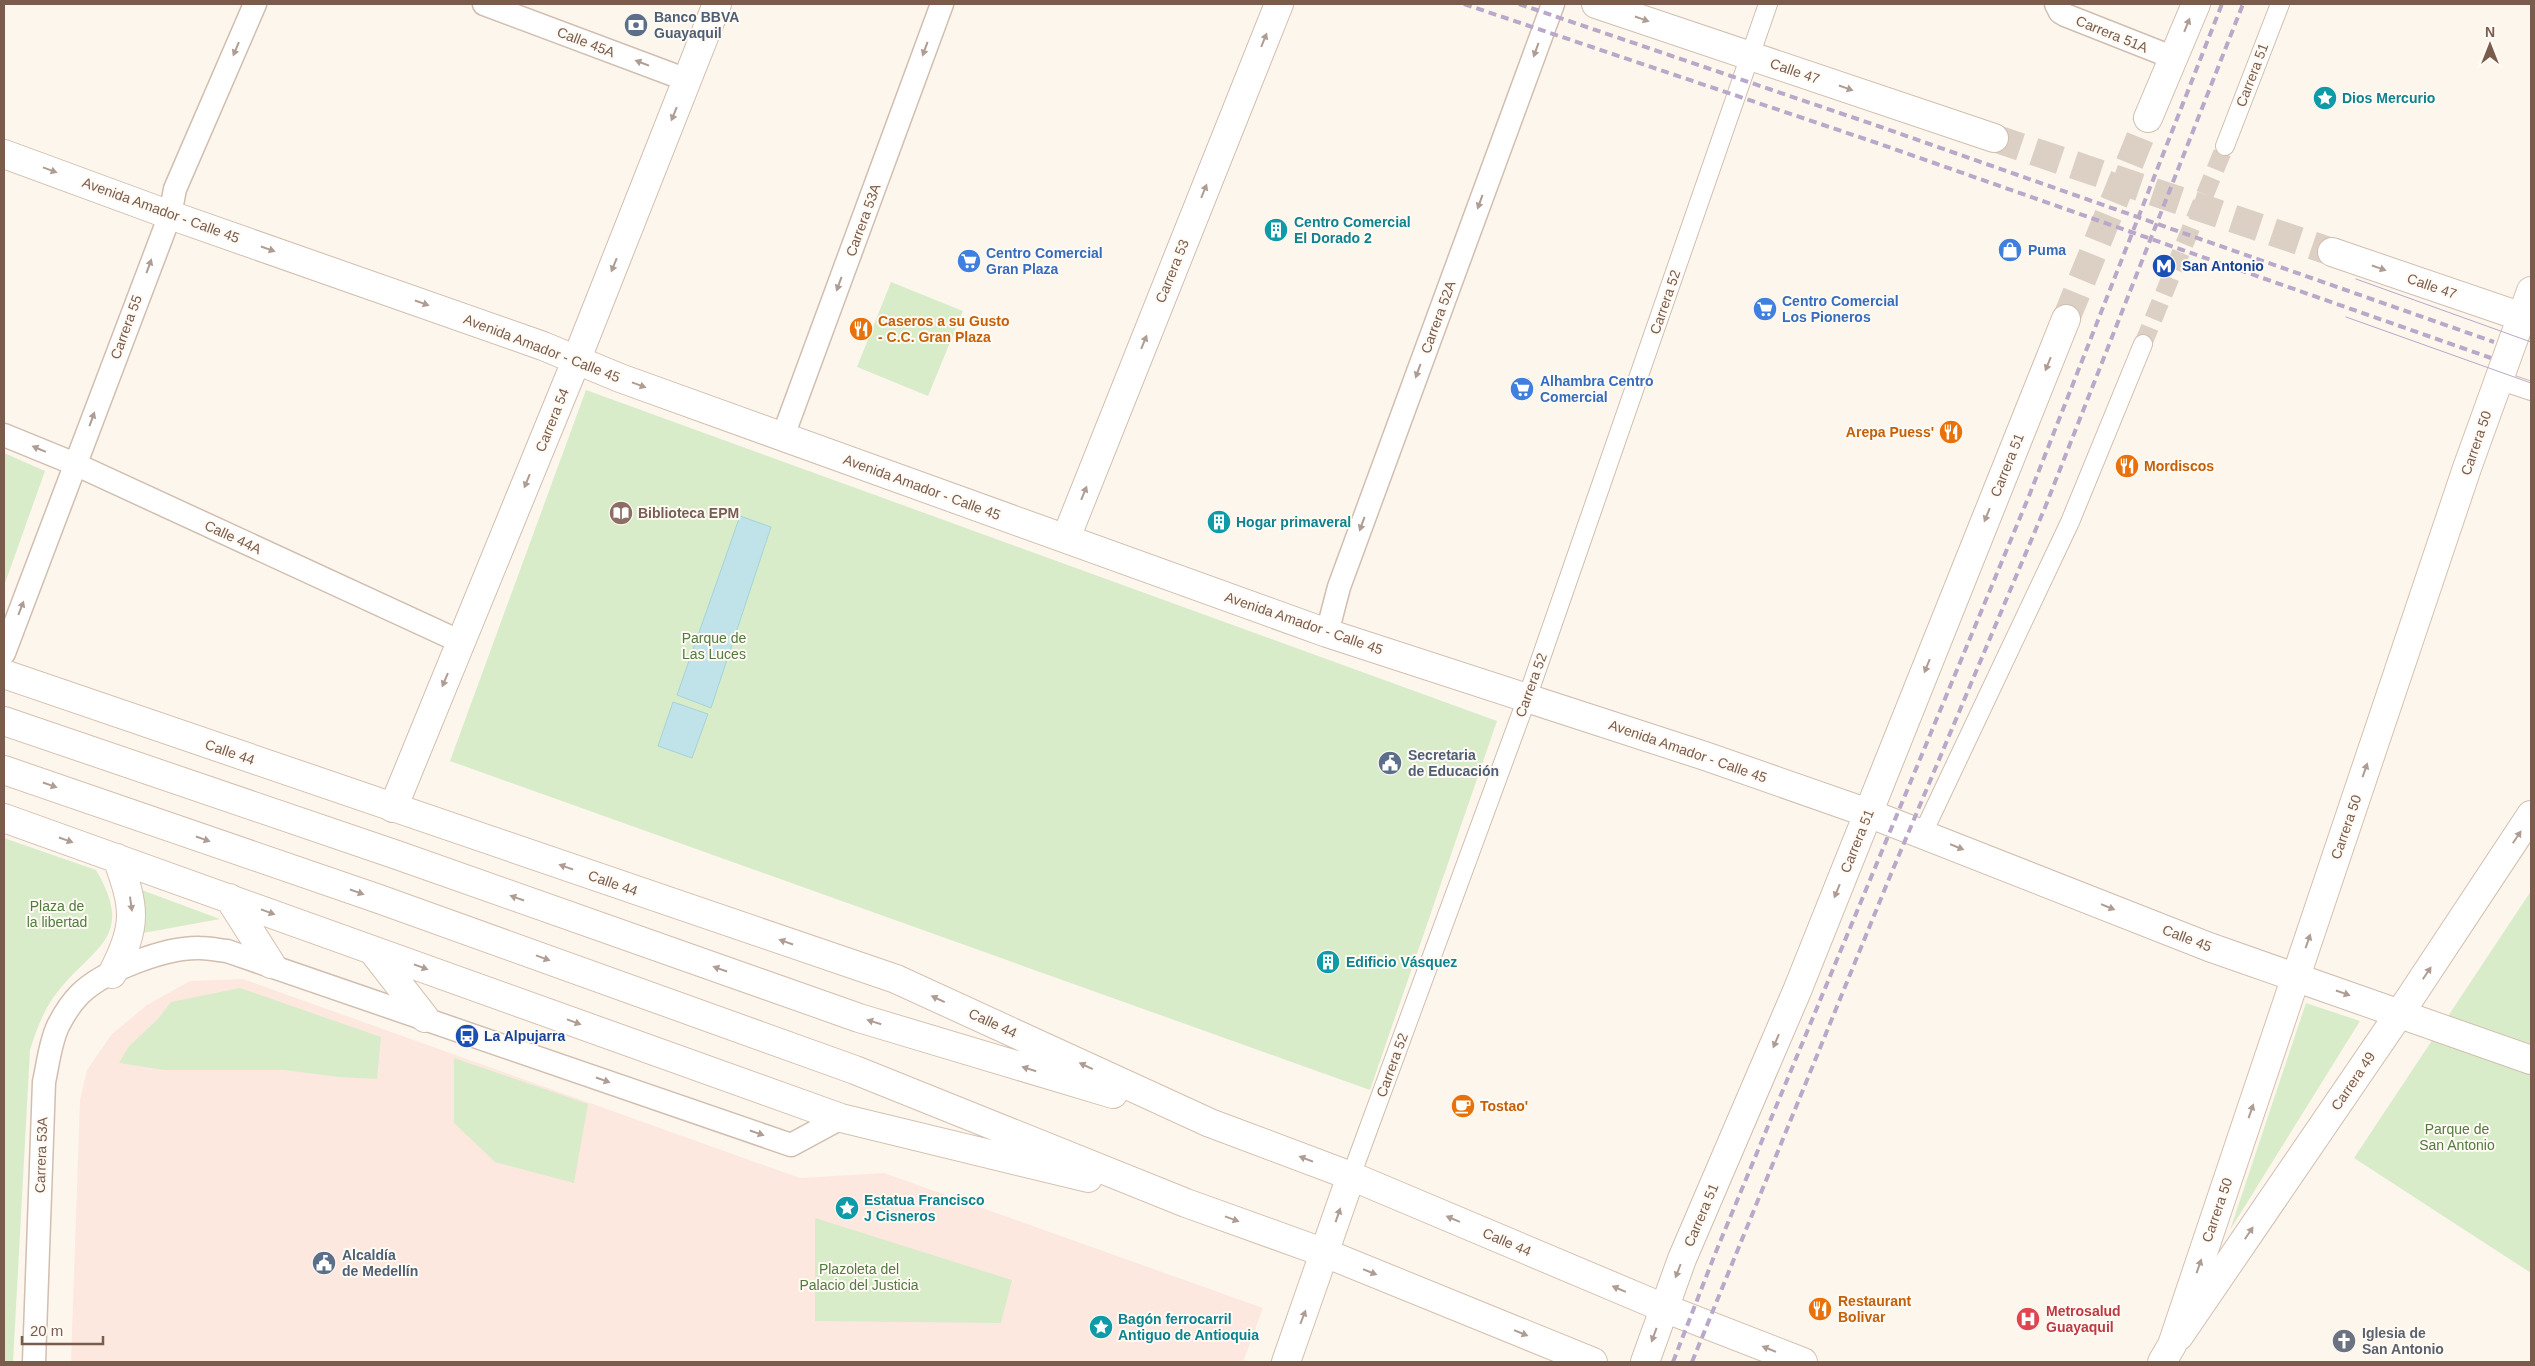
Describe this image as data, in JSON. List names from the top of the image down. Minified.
{"streets":{"main road":["Calle 47","Carrera 51","Avenida Amador - Calle 45","Carrera 53","Carrera 52","Carrera 54","Carrera 50","Calle 44","Calle 45","Carrera 49"],"street":["Carrera 51A","Calle 45A","Carrera 53A","Carrera 52A","Carrera 55","Calle 44A"]},"crossings":[["Calle 45A","Carrera 54"],["Calle 47","Carrera 52"],["Calle 47","Carrera 50"],["Carrera 51","Avenida Amador - Calle 45"],["Carrera 51","Calle 44"],["Carrera 51","Calle 45"],["Avenida Amador - Calle 45","Carrera 53A"],["Avenida Amador - Calle 45","Carrera 53"],["Avenida Amador - Calle 45","Carrera 52"],["Avenida Amador - Calle 45","Carrera 52A"],["Avenida Amador - Calle 45","Carrera 55"],["Avenida Amador - Calle 45","Carrera 54"],["Avenida Amador - Calle 45","Calle 45"],["Carrera 52","Calle 44"],["Carrera 55","Calle 44A"],["Carrera 54","Calle 44A"],["Carrera 54","Calle 44"],["Carrera 50","Calle 45"],["Carrera 50","Carrera 49"],["Calle 45","Carrera 49"]],"one_way":["Calle 45A","Calle 47","Avenida Amador - Calle 45","Carrera 53A","Carrera 53","Carrera 52A","Carrera 54","Carrera 50","Calle 45","Carrera 49"],"parks":["Parque de Las Luces","Plaza de la libertad","Parque de San Antonio","Plazoleta del Palacio del Justicia"],"places":{"bank":["Banco BBVA Guayaquil"],"place":["Dios Mercurio","Estatua Francisco J Cisneros","Bagón ferrocarril Antiguo de Antioquia"],"building":["Centro Comercial El Dorado 2","Hogar primaveral","Edificio Vásquez"],"shop":["Puma"],"supermarket":["Centro Comercial Gran Plaza","Centro Comercial Los Pioneros","Alhambra Centro Comercial"],"metro station":["San Antonio"],"restaurant":["Caseros a su Gusto - C.C. Gran Plaza","Arepa Puess'","Mordiscos","Restaurant Bolivar"],"library":["Biblioteca EPM"],"public building":["Secretaria de Educación","Alcaldía de Medellín"],"bus stop":["La Alpujarra"],"cafe":["Tostao'"],"hospital":["Metrosalud Guayaquil"],"church":["Iglesia de San Antonio"]},"scale_bar":"20 m","north":"top"}
